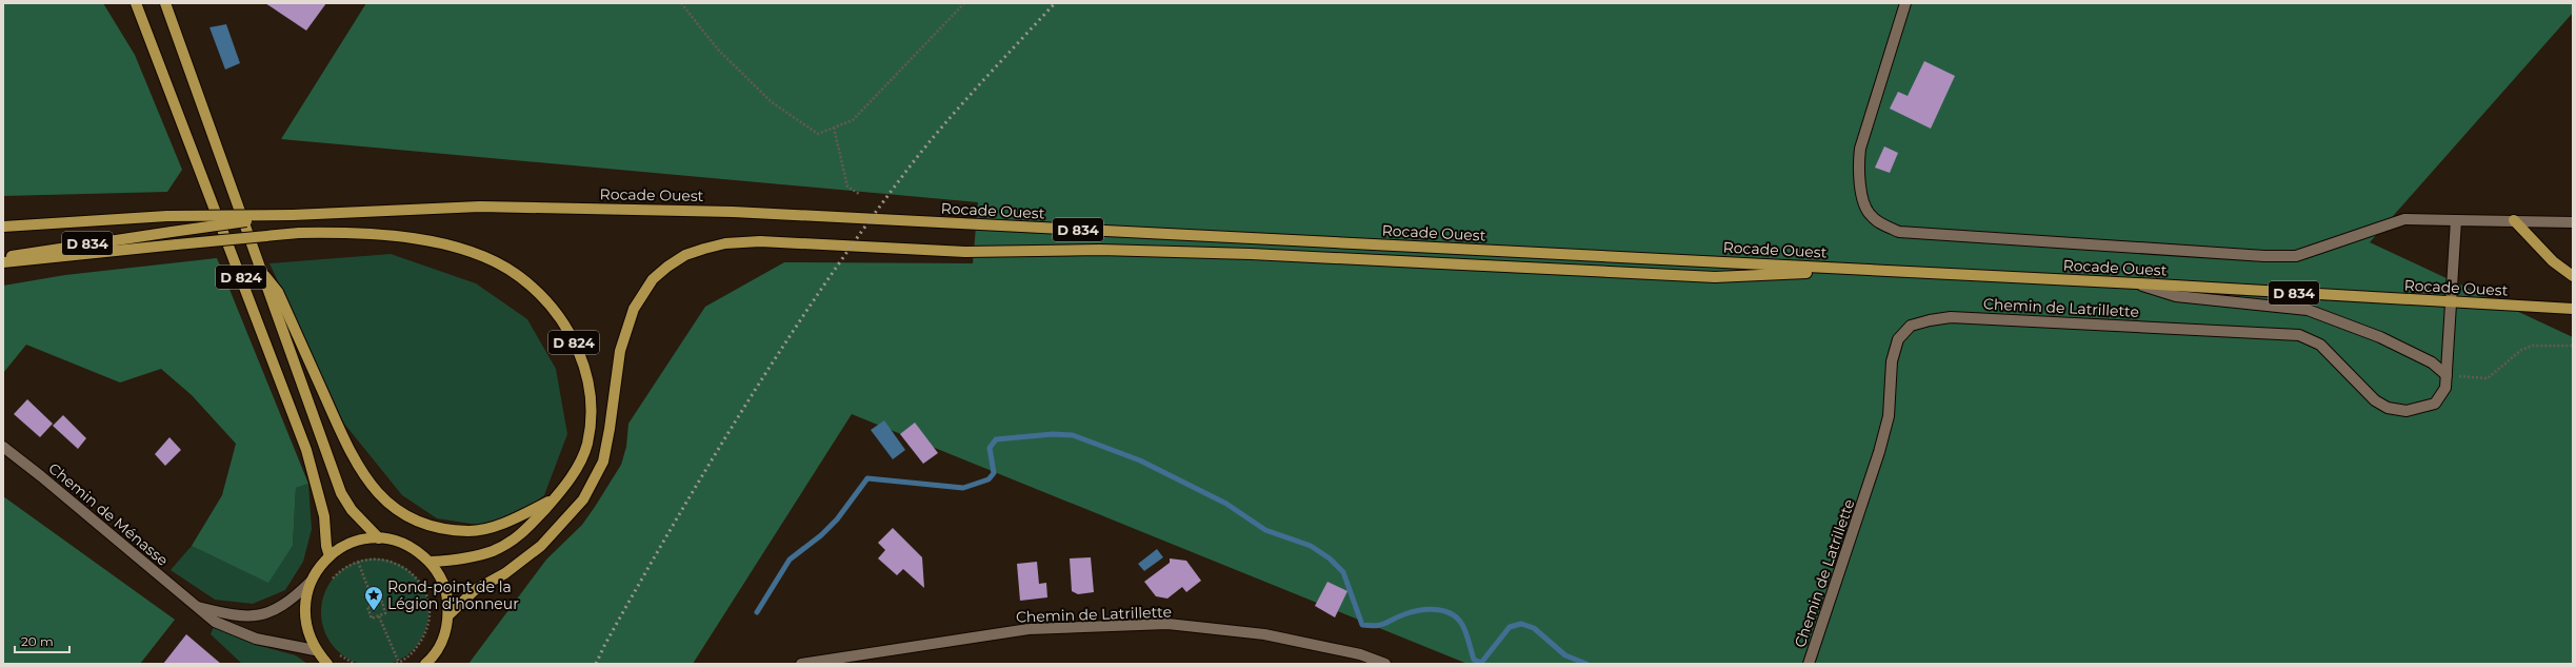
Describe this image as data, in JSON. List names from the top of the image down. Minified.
{"streets":{"main road":["Rocade Ouest","D 834","D 824"],"street":["Chemin de Latrillette","Chemin de Ménasse"]},"crossings":[["Rocade Ouest","D 834"],["Rocade Ouest","Chemin de Latrillette"]],"places":{"place":["Rond-point de la Légion d'honneur"]},"scale_bar":"20 m"}
